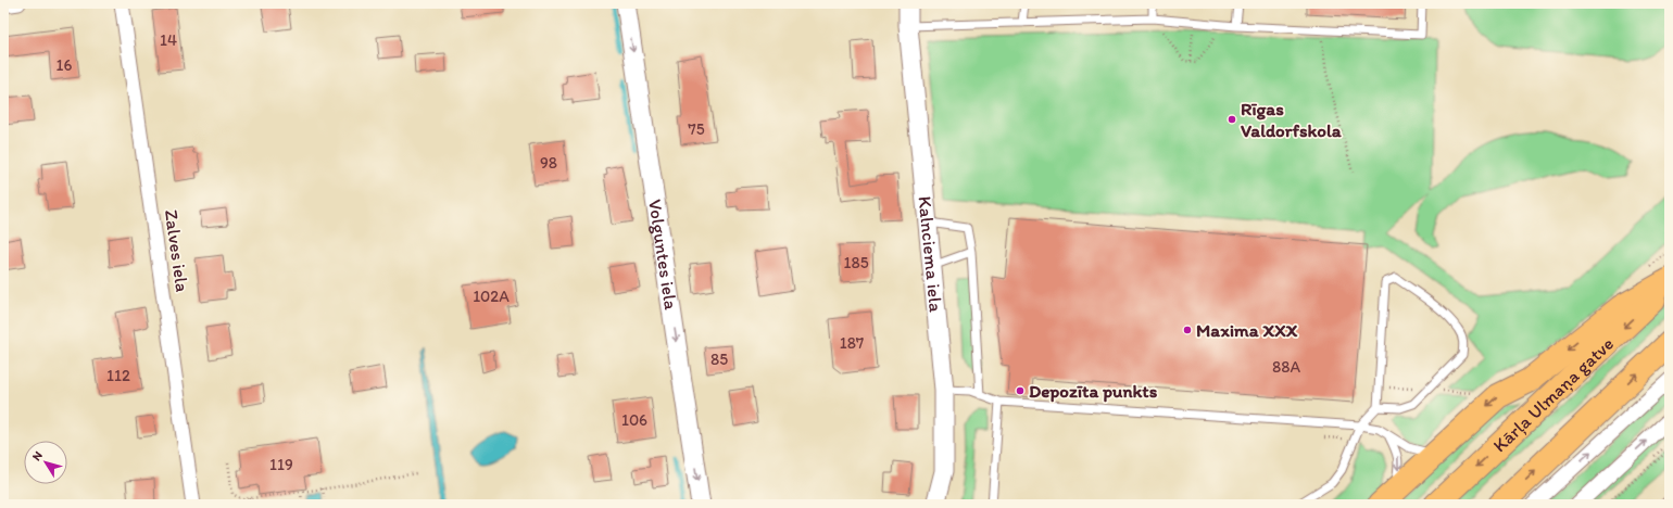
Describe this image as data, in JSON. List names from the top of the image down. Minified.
{"streets":{"highway":["Kārļa Ulmaņa gatve"],"street":["Zalves iela","Volguntes iela","Kalnciema iela"]},"one_way":["Volguntes iela"],"places":["Rīgas Valdorfskola","Maxima XXX","Depozīta punkts"],"house_numbers":["14","16","75","98","185","102A","187","85","88A","112","106","119"],"north":"top left"}
